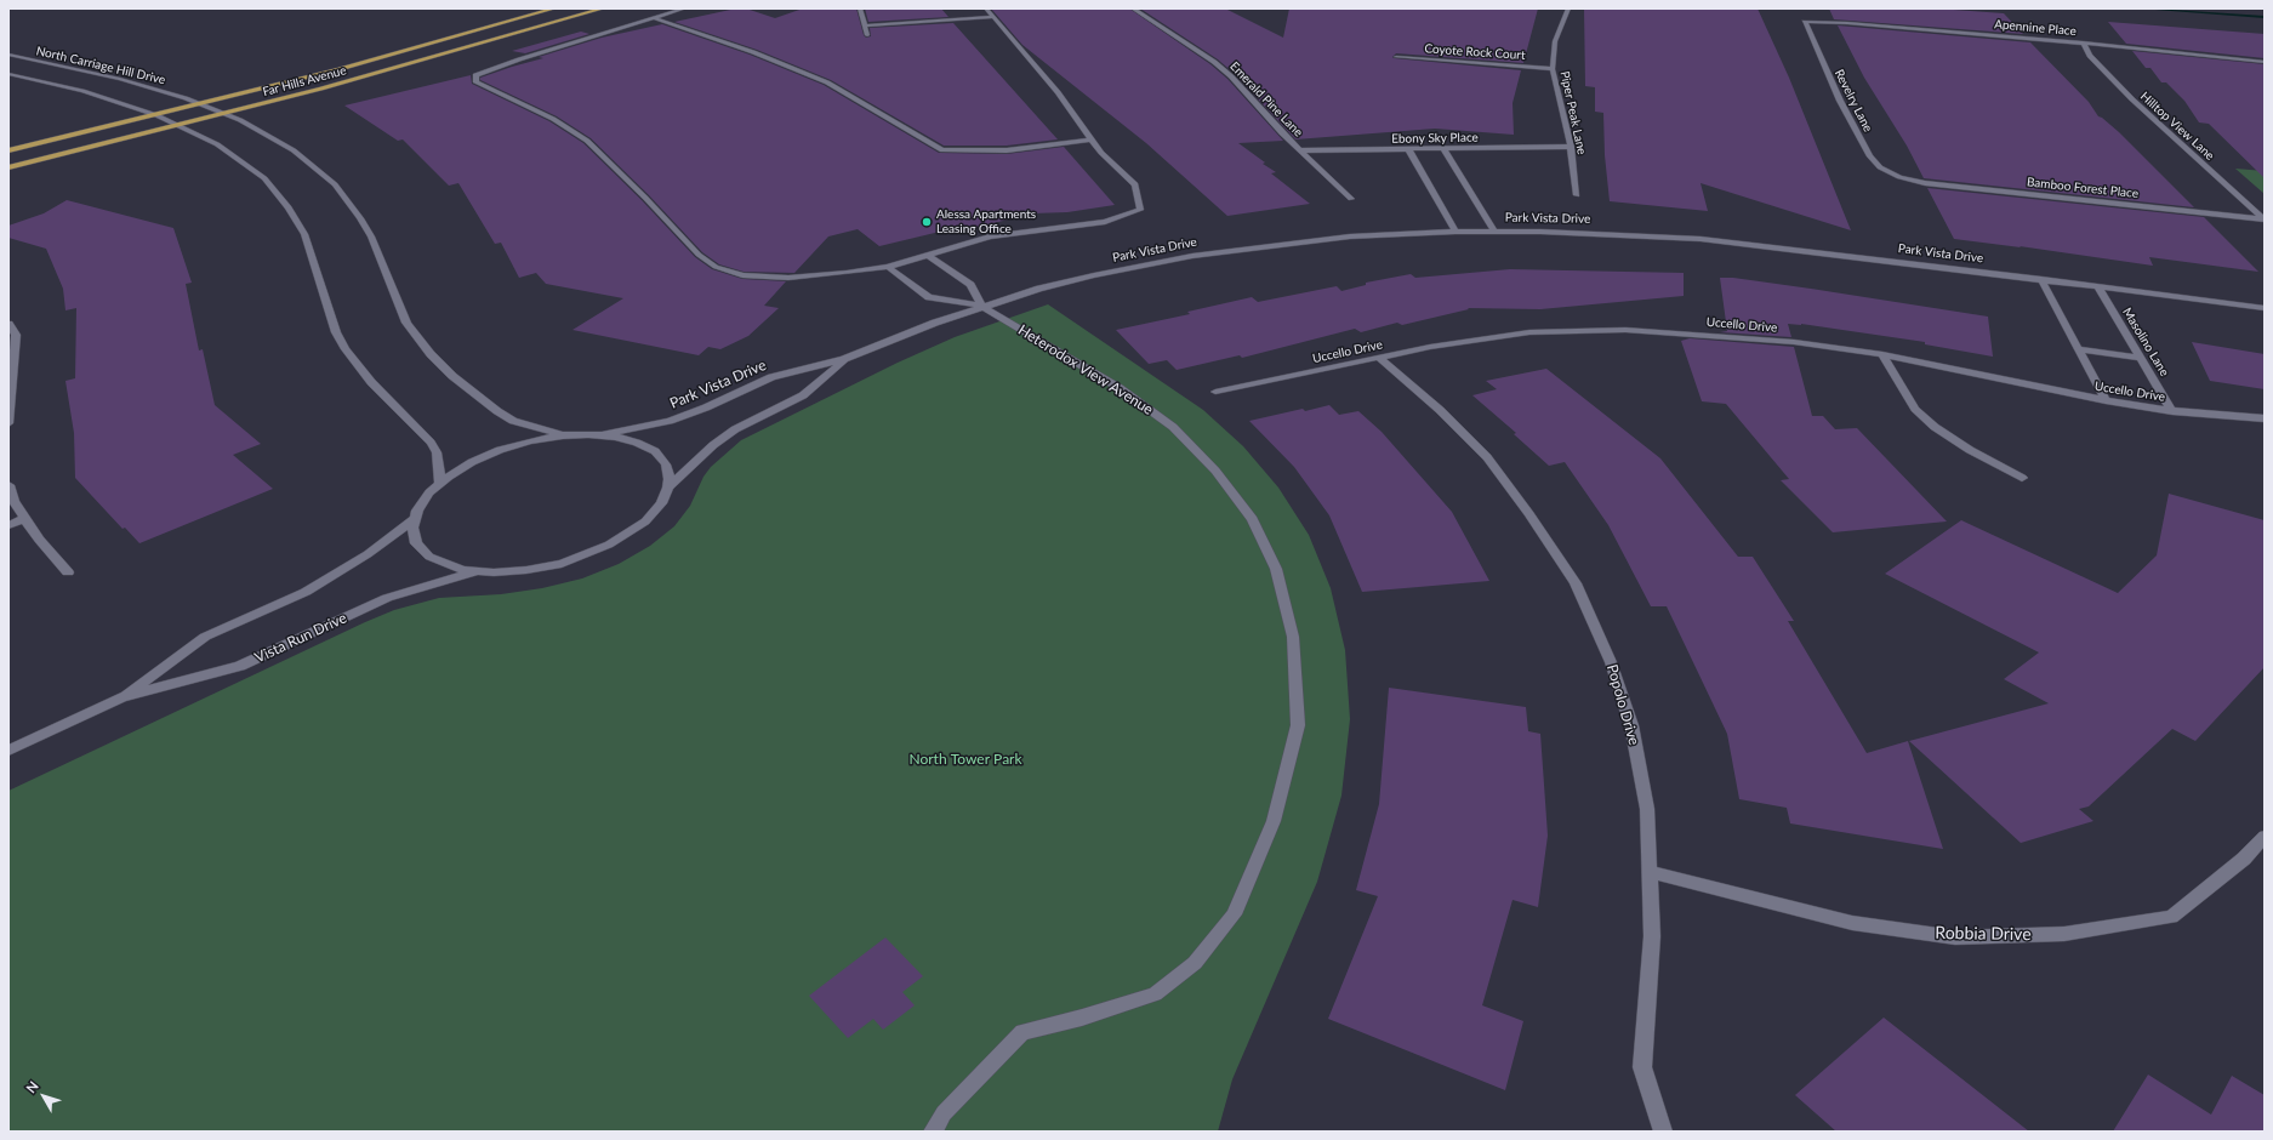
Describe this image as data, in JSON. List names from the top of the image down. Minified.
{"streets":{"main road":["Far Hills Avenue"],"street":["Apennine Place","Coyote Rock Court","North Carriage Hill Drive","Emerald Pine Lane","Revelry Lane","Piper Peak Lane","Hilltop View Lane","Ebony Sky Place","Bamboo Forest Place","Park Vista Drive","Uccello Drive","Masolino Lane","Heterodox View Avenue","Vista Run Drive","Popolo Drive","Robbia Drive"]},"crossings":[["Apennine Place","Revelry Lane"],["Apennine Place","Hilltop View Lane"],["Coyote Rock Court","Piper Peak Lane"],["North Carriage Hill Drive","Far Hills Avenue"],["Emerald Pine Lane","Ebony Sky Place"],["Revelry Lane","Bamboo Forest Place"],["Piper Peak Lane","Ebony Sky Place"],["Hilltop View Lane","Bamboo Forest Place"],["Park Vista Drive","Masolino Lane"],["Park Vista Drive","Heterodox View Avenue"],["Park Vista Drive","Vista Run Drive"],["Uccello Drive","Masolino Lane"],["Uccello Drive","Popolo Drive"],["Popolo Drive","Robbia Drive"]],"parks":["North Tower Park"],"places":["Alessa Apartments Leasing Office"],"north":"top left"}
